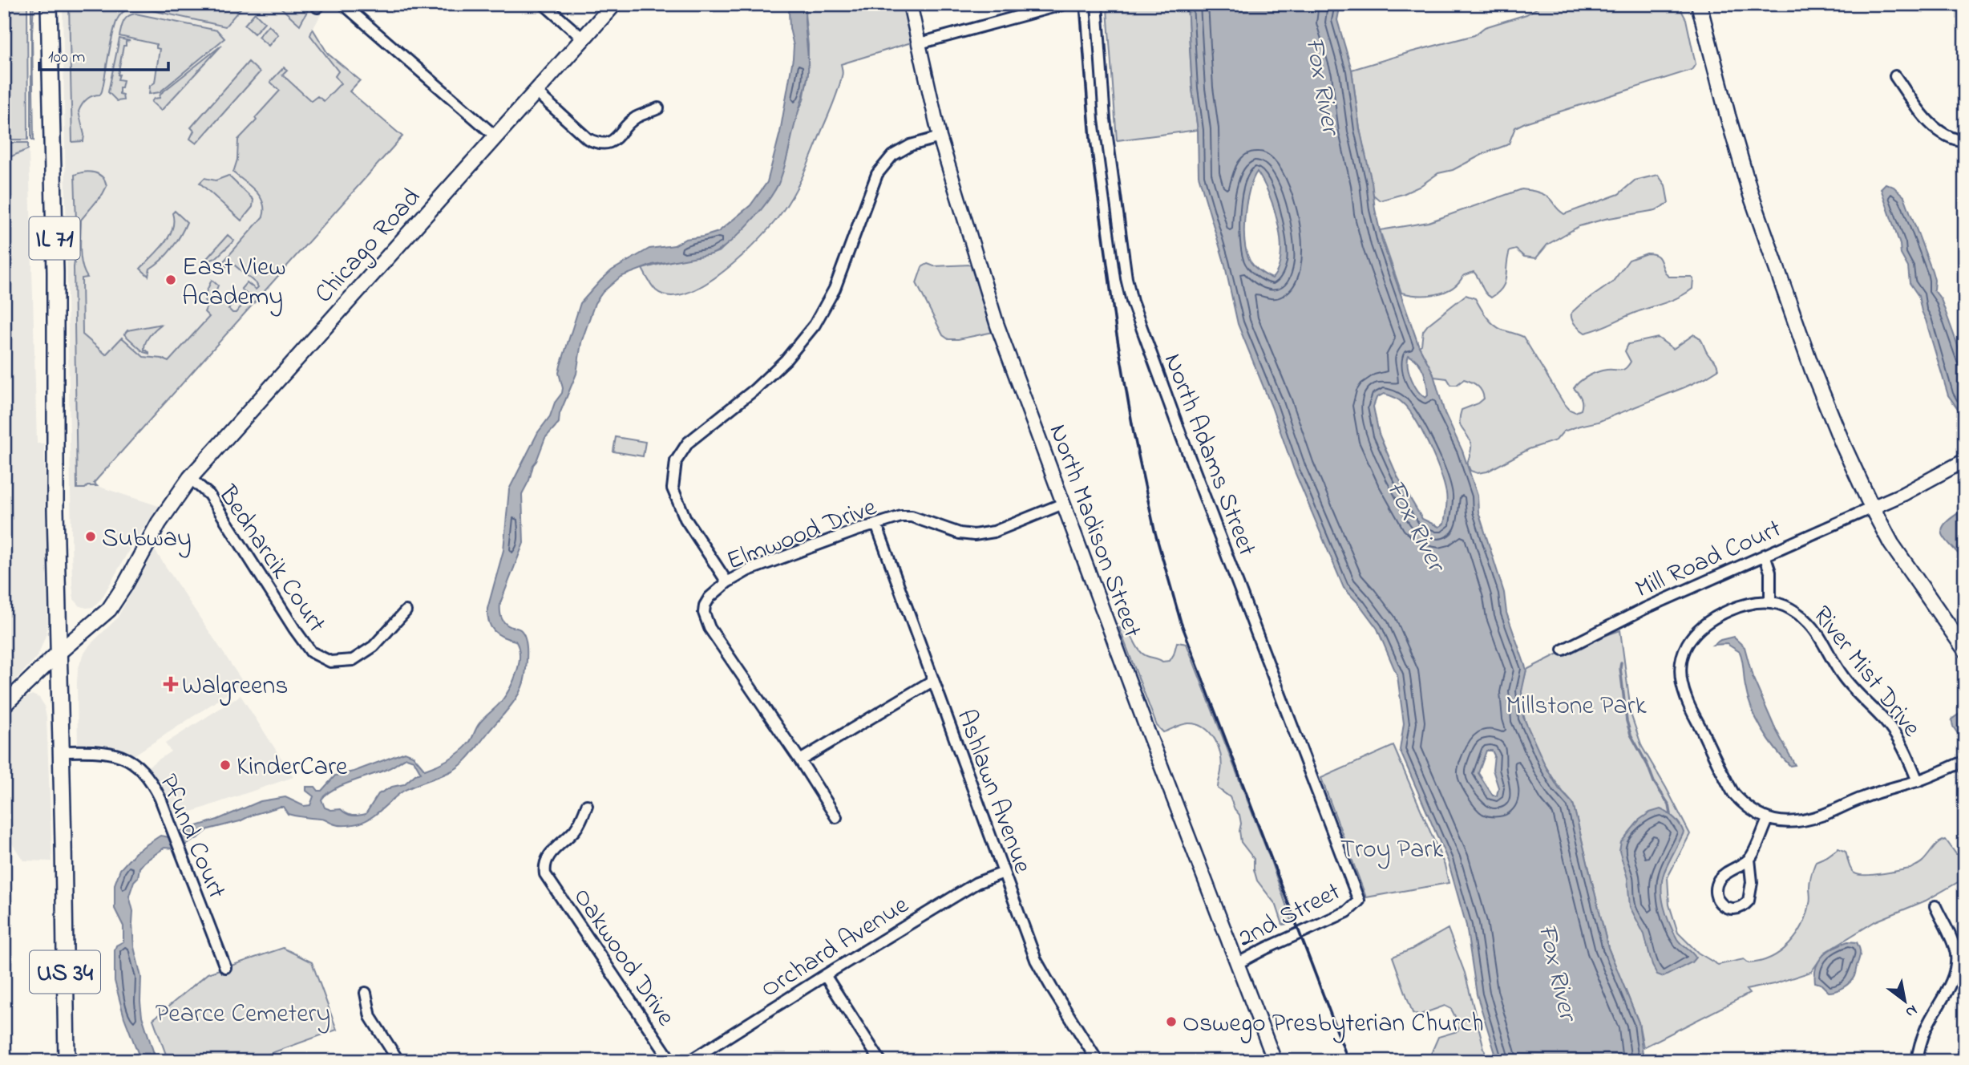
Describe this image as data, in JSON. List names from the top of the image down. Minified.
{"streets":{"main road":["IL 71","Chicago Road","US 34"],"street":["North Adams Street","North Madison Street","Elmwood Drive","Mill Road Court","Bednarcik Court","River Mist Drive","Ashlawn Avenue","Pfund Court","2nd Street","Orchard Avenue","Oakwood Drive"]},"crossings":[["IL 71","Chicago Road"],["IL 71","US 34"],["Chicago Road","Bednarcik Court"],["Chicago Road","US 34"],["North Adams Street","2nd Street"],["North Madison Street","Elmwood Drive"],["North Madison Street","2nd Street"],["Elmwood Drive","Ashlawn Avenue"],["Ashlawn Avenue","Orchard Avenue"],["Pfund Court","US 34"]],"water":["Fox River"],"parks":["Millstone Park","Troy Park","Pearce Cemetery"],"places":{"other":["East View Academy","Subway","KinderCare","Oswego Presbyterian Church"],"health":["Walgreens"]},"scale_bar":"100 m","north":"bottom right"}
